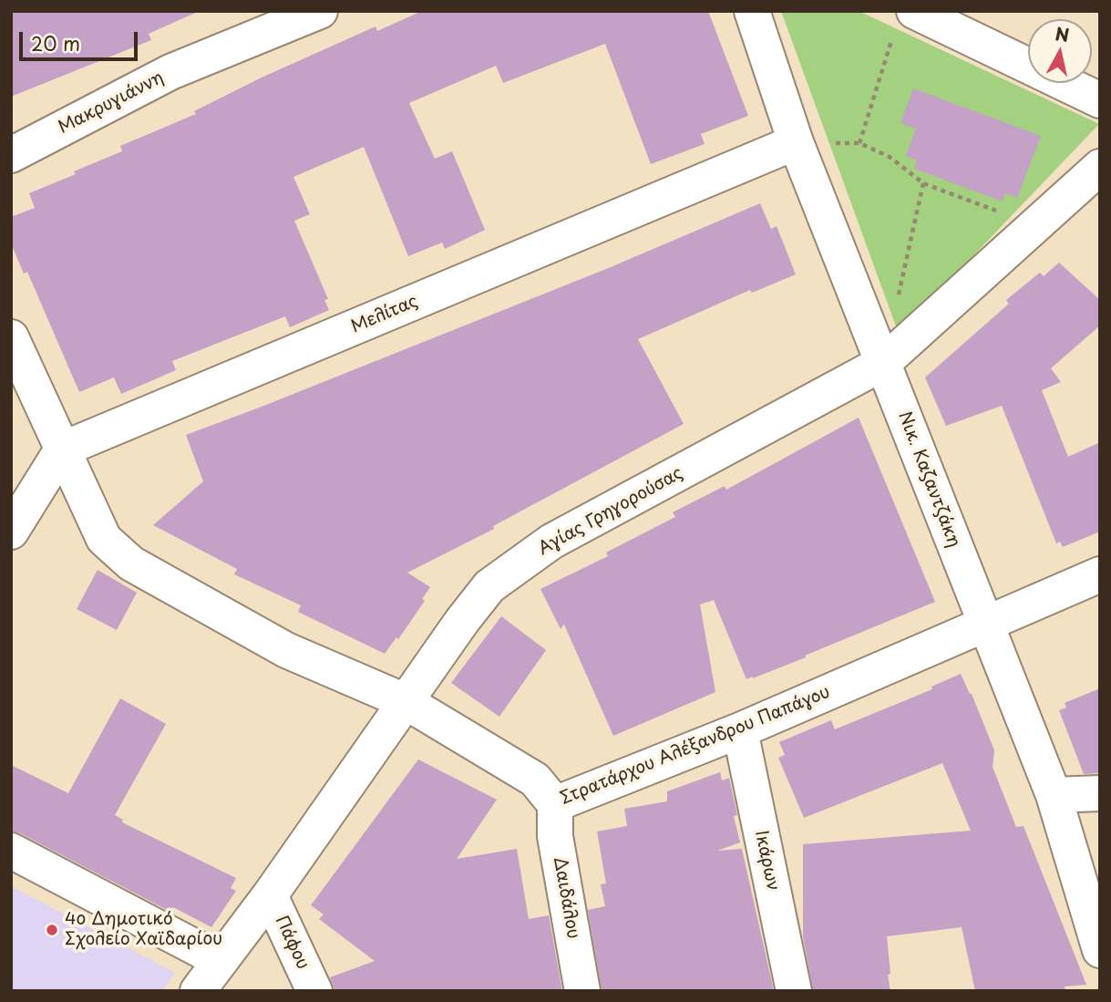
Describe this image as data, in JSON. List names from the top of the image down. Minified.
{"streets":{"street":["Μακρυγιάννη","Μελίτας","Νικ. Καζαντζάκη","Αγίας Γρηγορούσας","Στρατάρχου Αλέξανδρου Παπάγου","Ικάρων","Δαιδάλου","Πάφου"]},"crossings":[["Μελίτας","Νικ. Καζαντζάκη"],["Μελίτας","Στρατάρχου Αλέξανδρου Παπάγου"],["Νικ. Καζαντζάκη","Αγίας Γρηγορούσας"],["Νικ. Καζαντζάκη","Στρατάρχου Αλέξανδρου Παπάγου"],["Αγίας Γρηγορούσας","Στρατάρχου Αλέξανδρου Παπάγου"],["Αγίας Γρηγορούσας","Πάφου"],["Στρατάρχου Αλέξανδρου Παπάγου","Ικάρων"],["Στρατάρχου Αλέξανδρου Παπάγου","Δαιδάλου"]],"places":["4ο Δημοτικό Σχολείο Χαϊδαρίου"],"scale_bar":"20 m","north":"top"}
